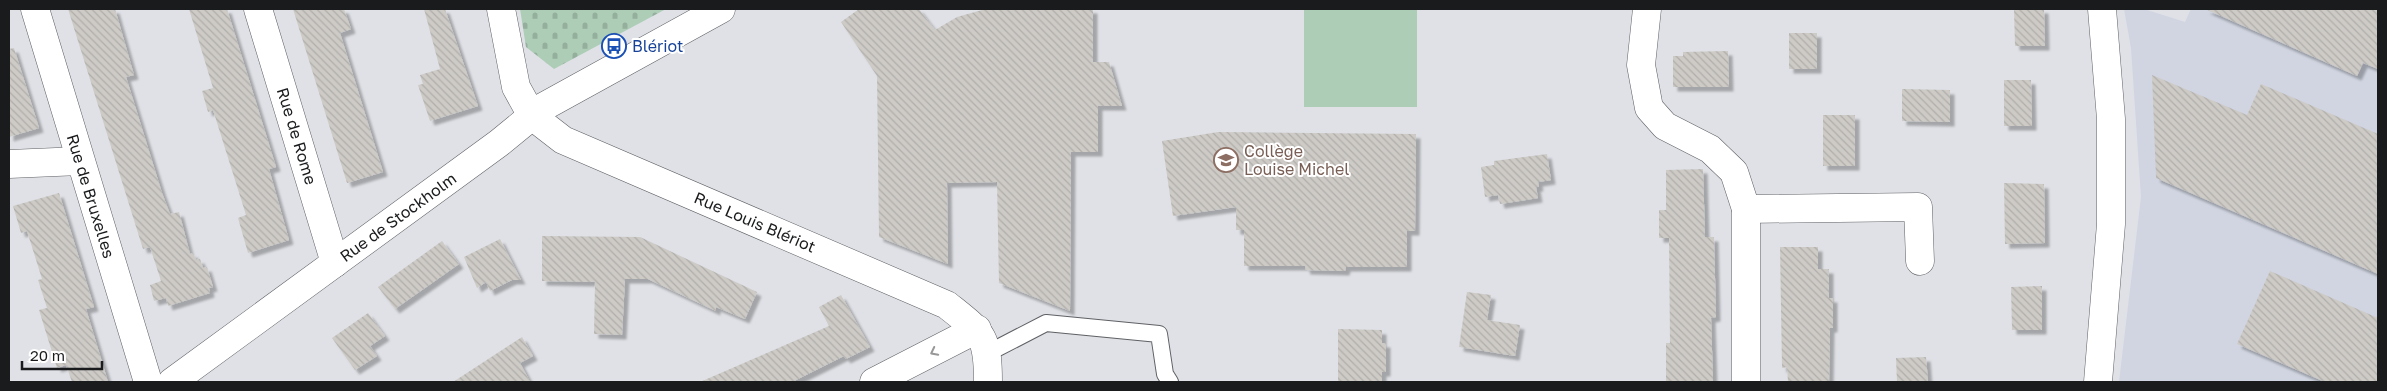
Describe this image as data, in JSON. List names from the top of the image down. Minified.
{"streets":{"street":["Rue de Rome","Rue de Bruxelles","Rue de Stockholm","Rue Louis Blériot"]},"crossings":[["Rue de Rome","Rue de Stockholm"],["Rue de Stockholm","Rue Louis Blériot"]],"places":{"bus stop":["Blériot"],"school or university":["Collège Louise Michel"]},"scale_bar":"20 m"}
